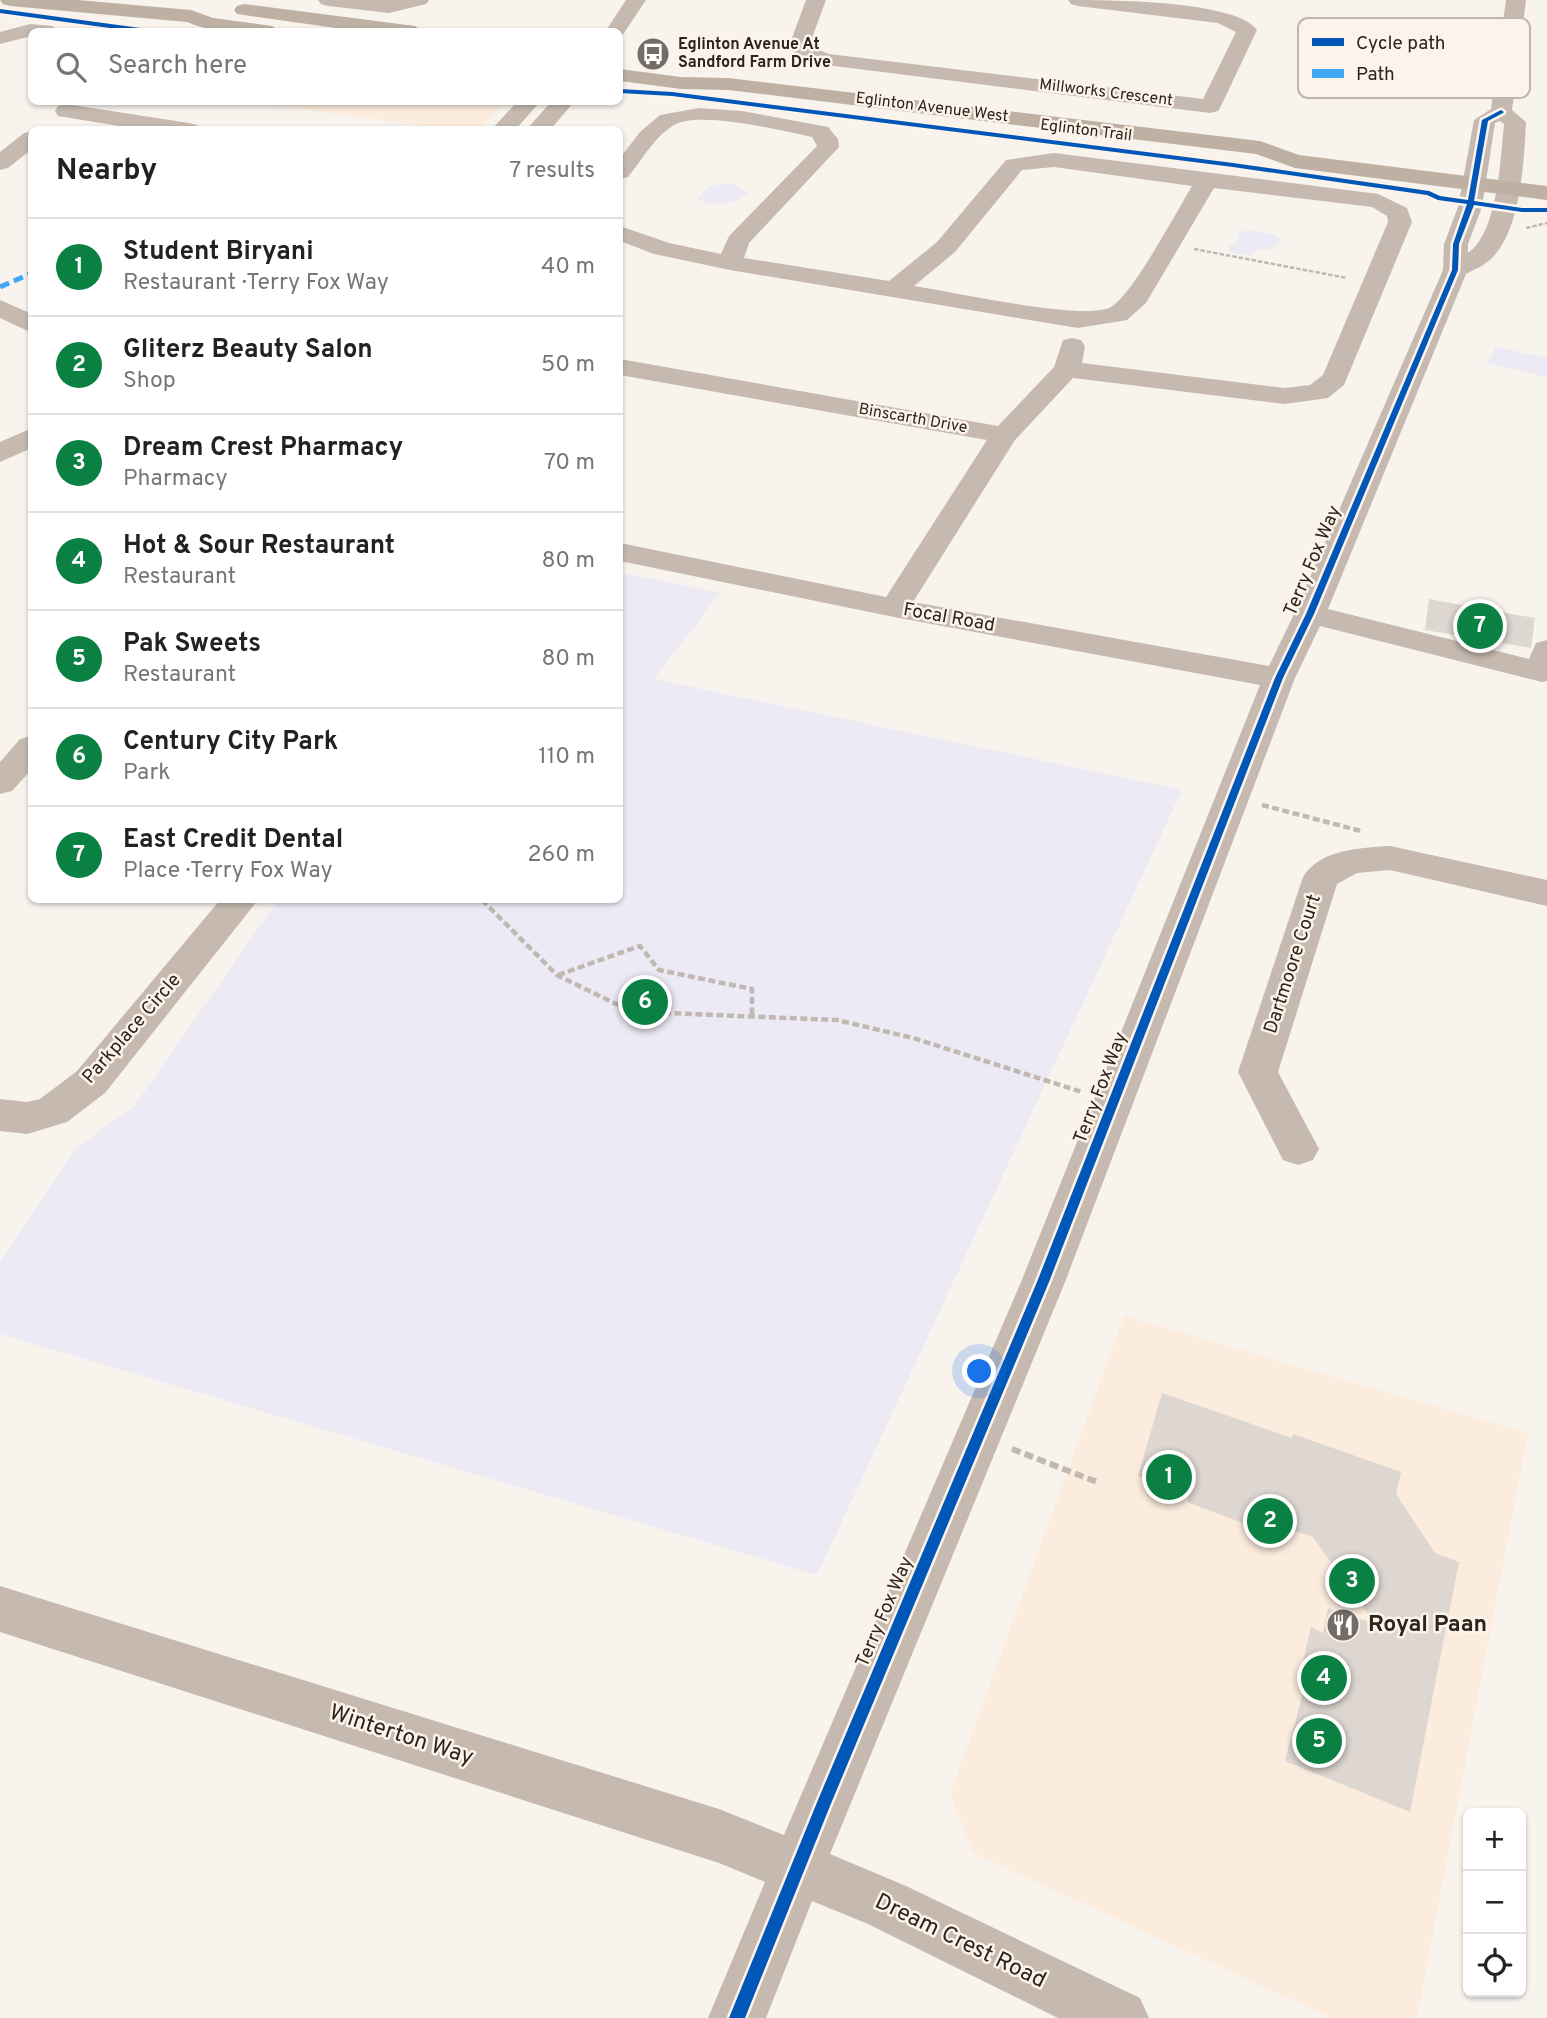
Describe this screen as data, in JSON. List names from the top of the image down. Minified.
{"streets":{"main road":["Eglinton Avenue West"],"street":["Millworks Crescent","Binscarth Drive","Terry Fox Way","Focal Road","Dartmoore Court","Parkplace Circle","Winterton Way","Dream Crest Road"],"cycle path":["Eglinton Trail"]},"crossings":[["Eglinton Avenue West","Terry Fox Way"],["Terry Fox Way","Focal Road"],["Terry Fox Way","Winterton Way"],["Terry Fox Way","Dream Crest Road"],["Winterton Way","Dream Crest Road"]],"places":{"bus stop":["Eglinton Avenue At Sandford Farm Drive"],"restaurant":["Royal Paan"]},"legend":["Cycle path","Path"],"page":{"search":"Search here","heading":["Nearby","7 results"],"list":[{"mark":"1","name":"Student Biryani","note":"Restaurant · Terry Fox Way","value":"40 m"},{"mark":"2","name":"Gliterz Beauty Salon","note":"Shop","value":"50 m"},{"mark":"3","name":"Dream Crest Pharmacy","note":"Pharmacy","value":"70 m"},{"mark":"4","name":"Hot & Sour Restaurant","note":"Restaurant","value":"80 m"},{"mark":"5","name":"Pak Sweets","note":"Restaurant","value":"80 m"},{"mark":"6","name":"Century City Park","note":"Park","value":"110 m"},{"mark":"7","name":"East Credit Dental","note":"Place · Terry Fox Way","value":"260 m"}],"pins":["7","6","1","2","3","4","5"],"map_buttons":["+","−"]}}
